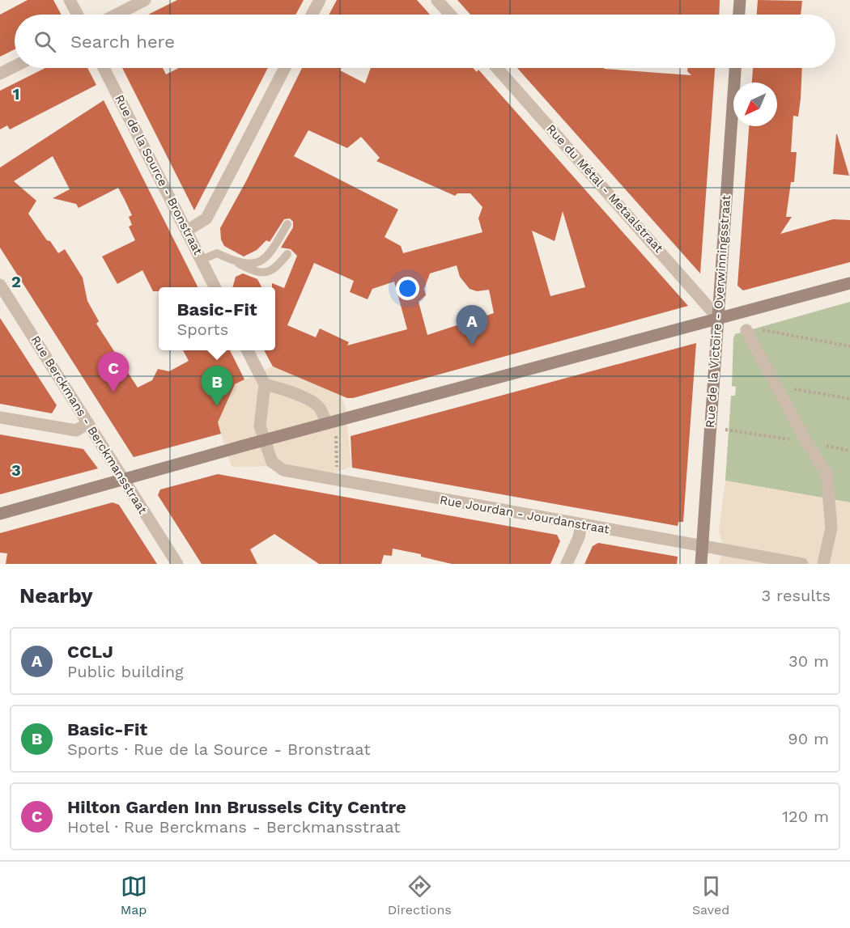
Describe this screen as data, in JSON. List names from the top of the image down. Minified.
{"streets":{"main road":["Rue de la Victoire - Overwinningsstraat"],"street":["Rue de la Source - Bronstraat","Rue du Métal - Metaalstraat","Rue Berckmans - Berckmansstraat","Rue Jourdan - Jourdanstraat"]},"crossings":[["Rue du Métal - Metaalstraat","Rue de la Victoire - Overwinningsstraat"],["Rue de la Victoire - Overwinningsstraat","Rue Jourdan - Jourdanstraat"]],"north":"bottom left","page":{"search":"Search here","popup":["Basic-Fit","Sports"],"pins":["A","C","B"],"heading":["Nearby","3 results"],"list":[{"mark":"A","name":"CCLJ","note":"Public building","value":"30 m"},{"mark":"B","name":"Basic-Fit","note":"Sports · Rue de la Source - Bronstraat","value":"90 m"},{"mark":"C","name":"Hilton Garden Inn Brussels City Centre","note":"Hotel · Rue Berckmans - Berckmansstraat","value":"120 m"}],"nav":["Map","Directions","Saved"]},"grid":{"rows":["1","2","3"]}}
